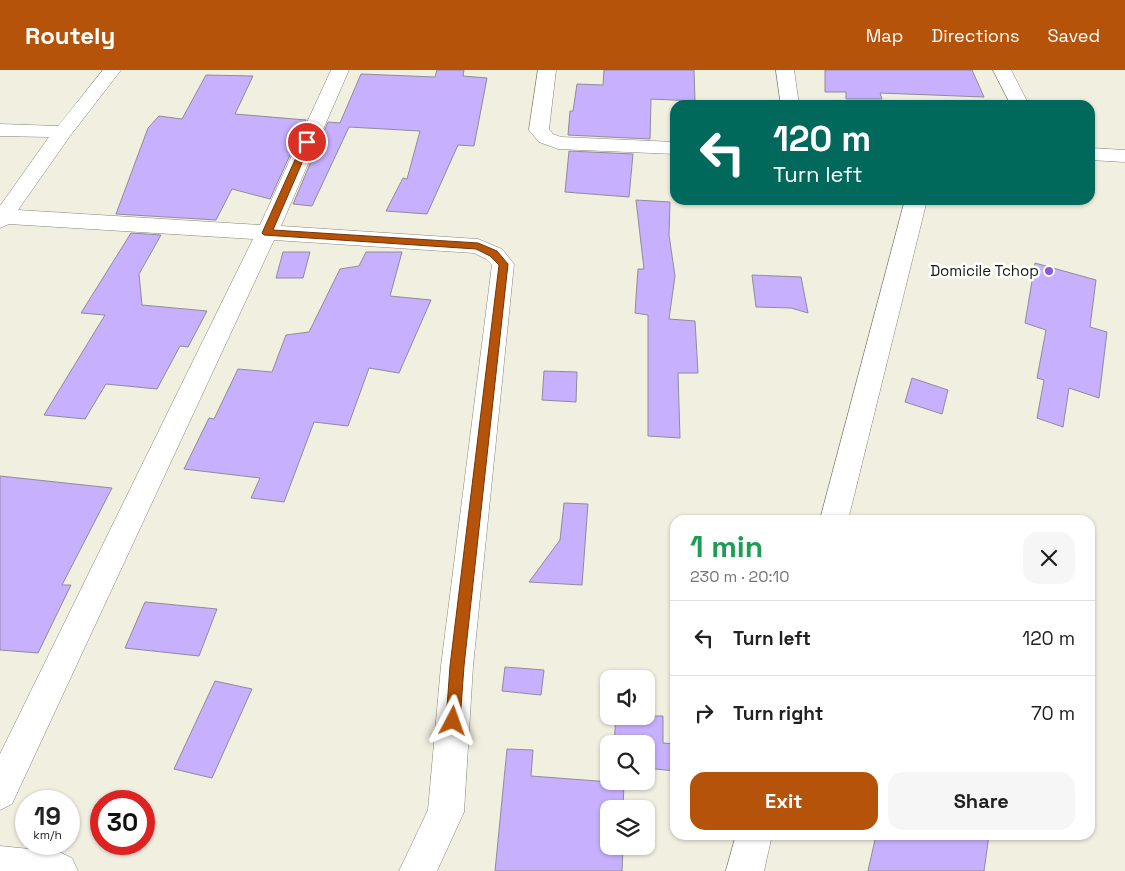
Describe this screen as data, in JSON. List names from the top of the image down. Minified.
{"places":["Domicile Tchop"],"page":{"header":"Routely","nav":["Map","Directions","Saved"],"turn":["120 m","Turn left"],"heading":["1 min","230 m · 20:10"],"list":[{"name":"Turn left","value":"120 m"},{"name":"Turn right","value":"70 m"}],"buttons":["Exit","Share"],"speed":"19 km/h","limit":"30"}}
